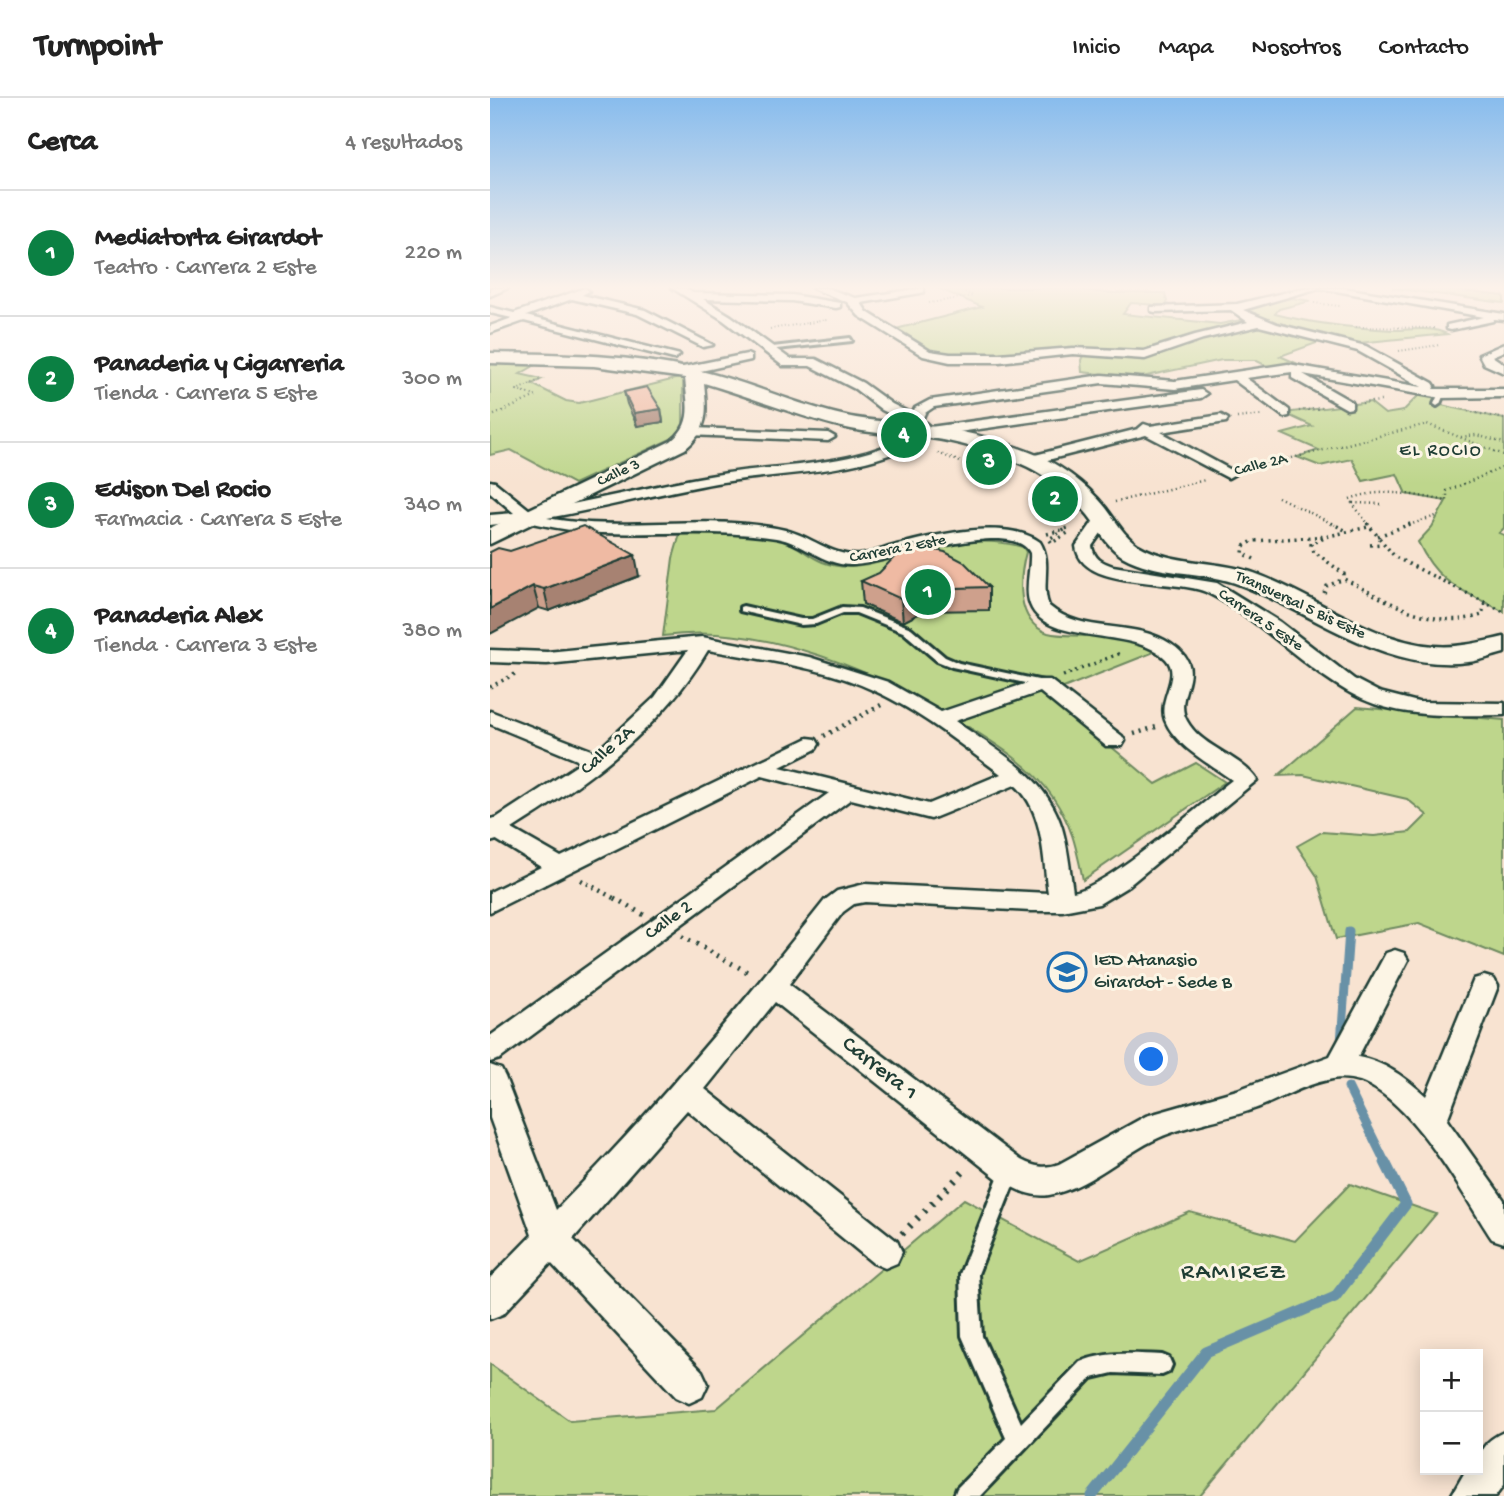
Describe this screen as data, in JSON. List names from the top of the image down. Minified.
{"streets":{"street":["Calle 2A","Calle 3","Carrera 2 Este","Transversal 5 Bis Este","Carrera 5 Este","Calle 2","Carrera 1"]},"crossings":[["Calle 2A","Transversal 5 Bis Este"],["Calle 2A","Carrera 5 Este"],["Calle 3","Carrera 2 Este"],["Transversal 5 Bis Este","Carrera 5 Este"]],"districts":["EL ROCIO","RAMIREZ"],"places":{"school or university":["IED Atanasio Girardot - Sede B"]},"page":{"header":"Turnpoint","nav":["Inicio","Mapa","Nosotros","Contacto"],"heading":["Cerca","4 resultados"],"list":[{"mark":"1","name":"Mediatorta Girardot","note":"Teatro · Carrera 2 Este","value":"220 m"},{"mark":"2","name":"Panaderia y Cigarreria","note":"Tienda · Carrera 5 Este","value":"300 m"},{"mark":"3","name":"Edison Del Rocio","note":"Farmacia · Carrera 5 Este","value":"340 m"},{"mark":"4","name":"Panaderia Alex","note":"Tienda · Carrera 3 Este","value":"380 m"}],"pins":["4","3","2","1"],"map_buttons":["+","−"]}}
